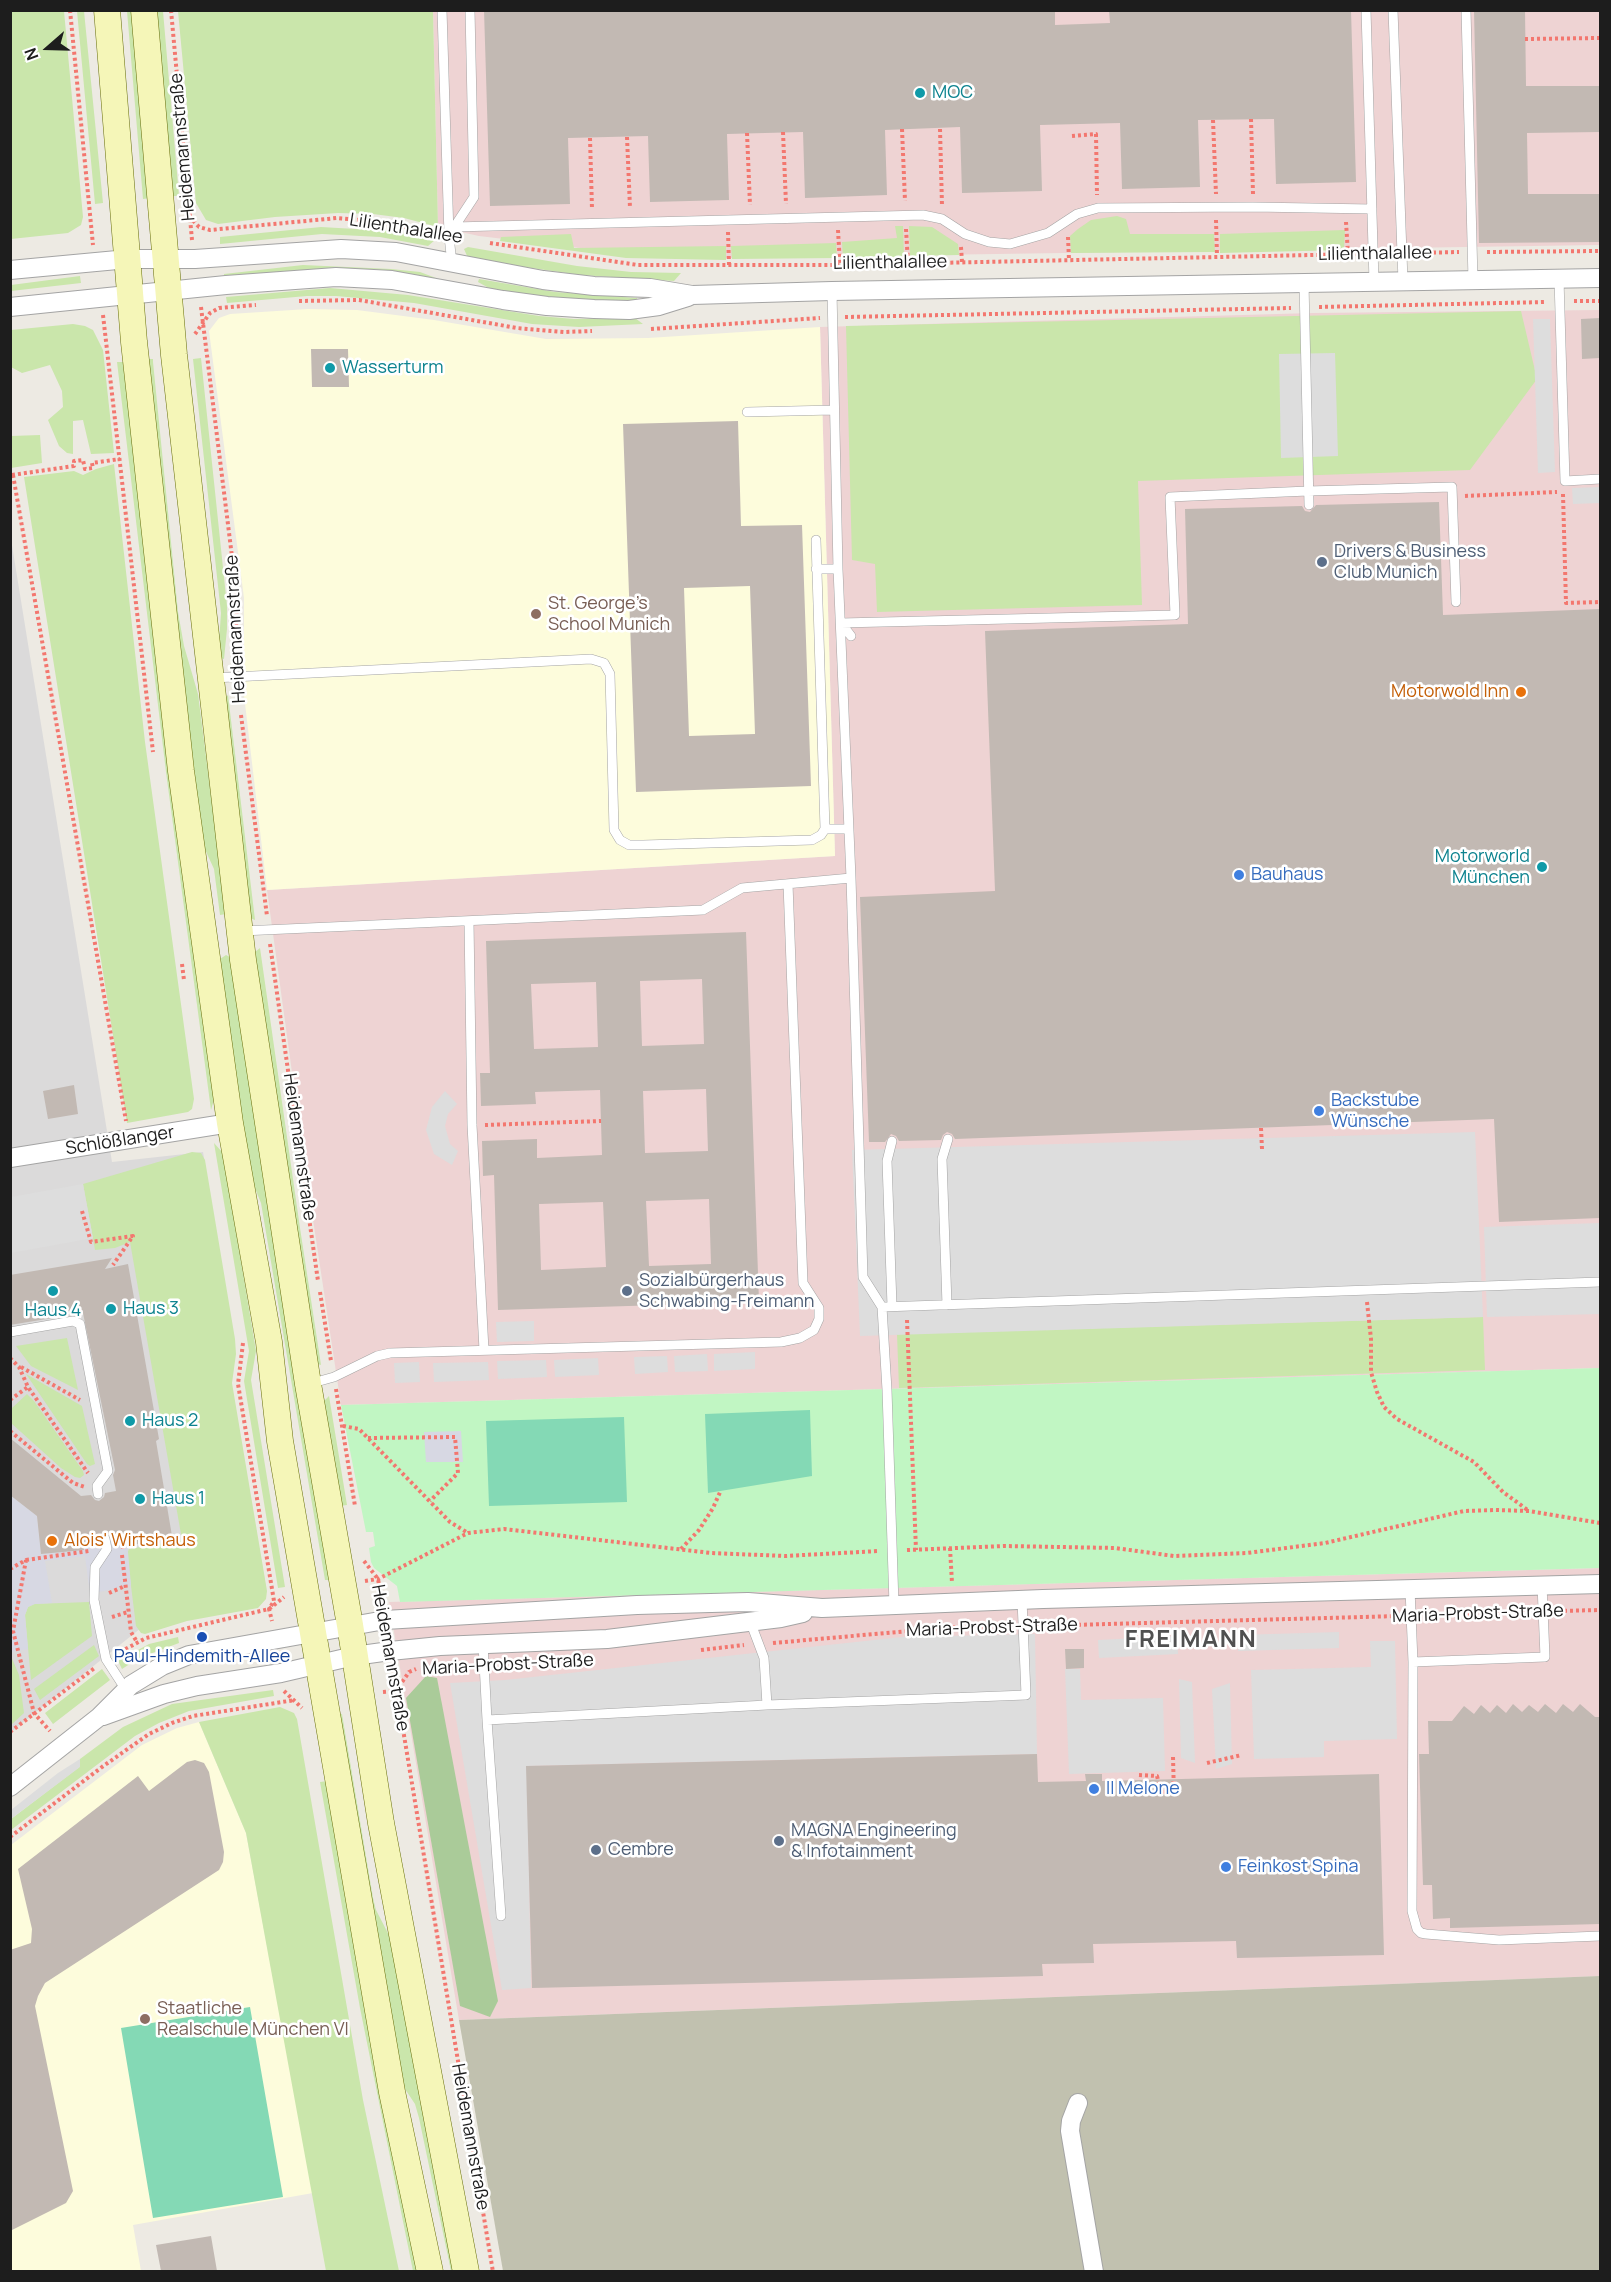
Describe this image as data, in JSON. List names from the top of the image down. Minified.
{"streets":{"main road":["Heidemannstraße"],"street":["Lilienthalallee","Schlößlanger","Maria-Probst-Straße"]},"crossings":[["Heidemannstraße","Lilienthalallee"],["Heidemannstraße","Maria-Probst-Straße"]],"districts":["FREIMANN"],"places":["MOC","Wasserturm","Drivers & Business Club Munich","St. George’s School Munich","Motorwold Inn","Motorworld München","Bauhaus","Backstube Wünsche","Haus 4","Sozialbürgerhaus Schwabing-Freimann","Haus 3","Haus 2","Haus 1","Alois' Wirtshaus","Paul-Hindemith-Allee","Il Melone","MAGNA Engineering & Infotainment","Cembre","Feinkost Spina","Staatliche Realschule München VI"],"north":"left"}
